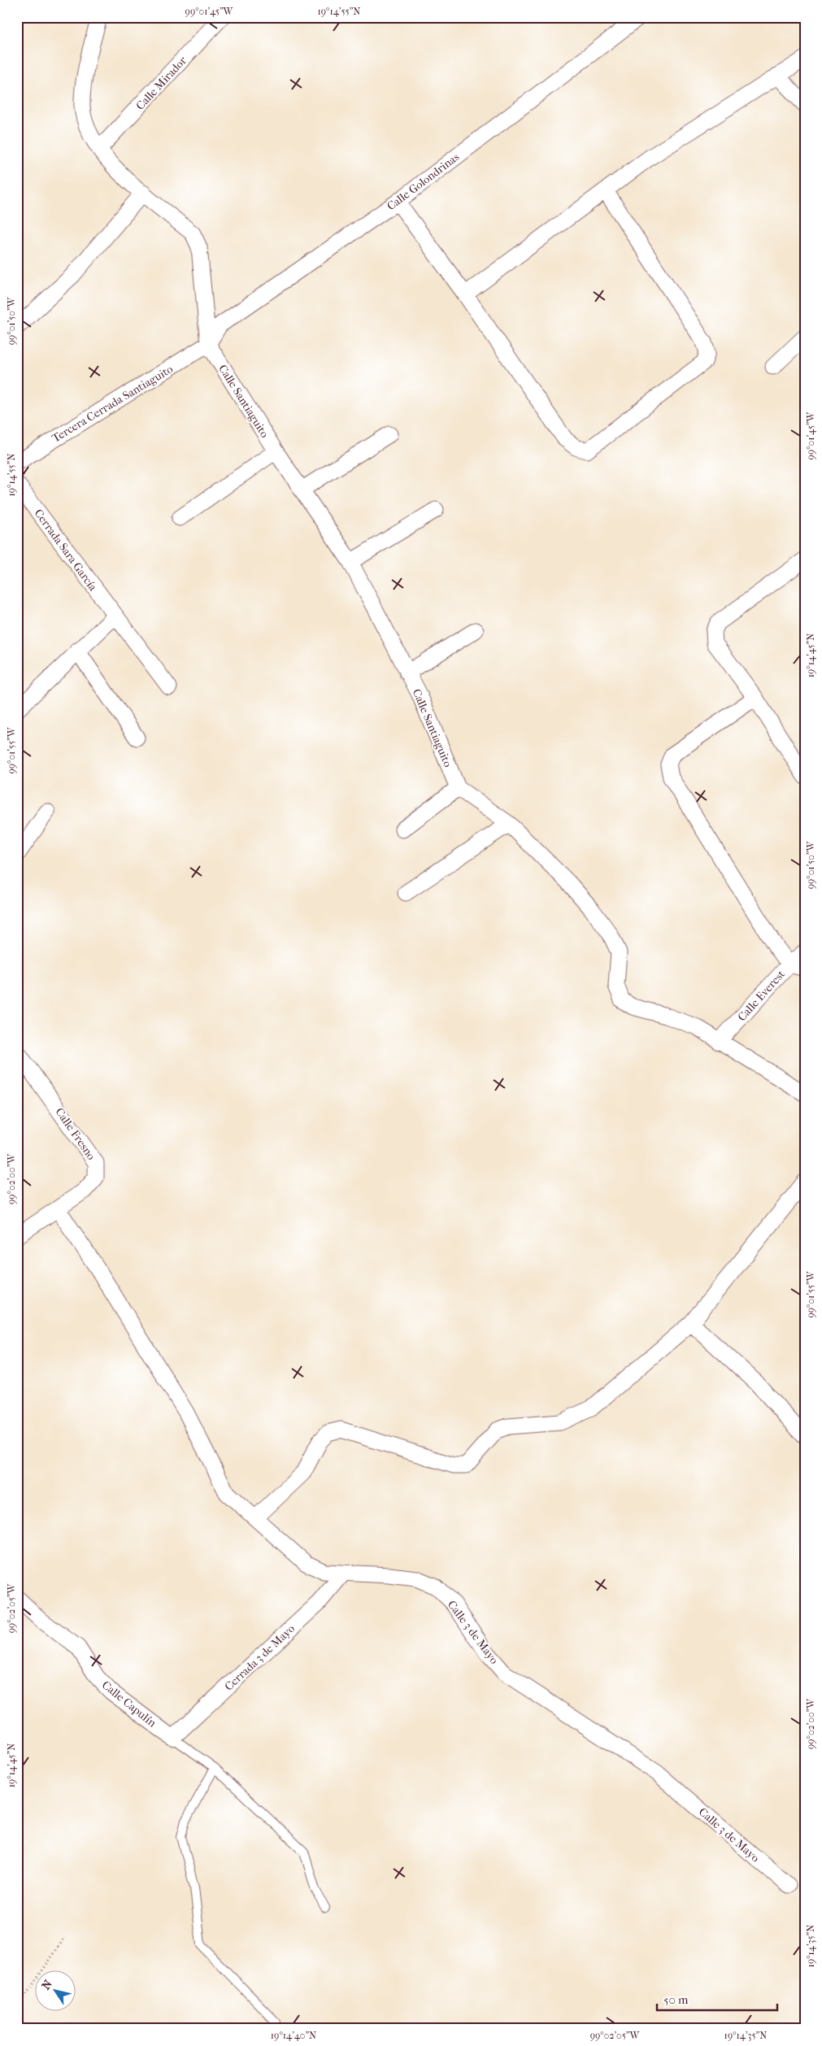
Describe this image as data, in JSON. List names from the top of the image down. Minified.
{"streets":{"street":["Calle Mirador","Calle Golondrinas","Calle Santiaguito","Tercera Cerrada Santiaguito","Cerrada Sara García","Calle Everest","Calle Fresno","Calle 3 de Mayo","Cerrada 3 de Mayo","Calle Capulín"]},"crossings":[["Calle Mirador","Calle Santiaguito"],["Calle Golondrinas","Calle Santiaguito"],["Calle Golondrinas","Tercera Cerrada Santiaguito"],["Calle Santiaguito","Tercera Cerrada Santiaguito"],["Calle Fresno","Calle 3 de Mayo"],["Calle 3 de Mayo","Cerrada 3 de Mayo"],["Cerrada 3 de Mayo","Calle Capulín"]],"scale_bar":"50 m","north":"top left","coordinates":["99°01'45\"W","19°14'55\"N","99°01'50\"W","19°14'45\"N","99°01'55\"W","99°02'00\"W","99°02'05\"W","19°14'35\"N","19°14'40\"N"]}
